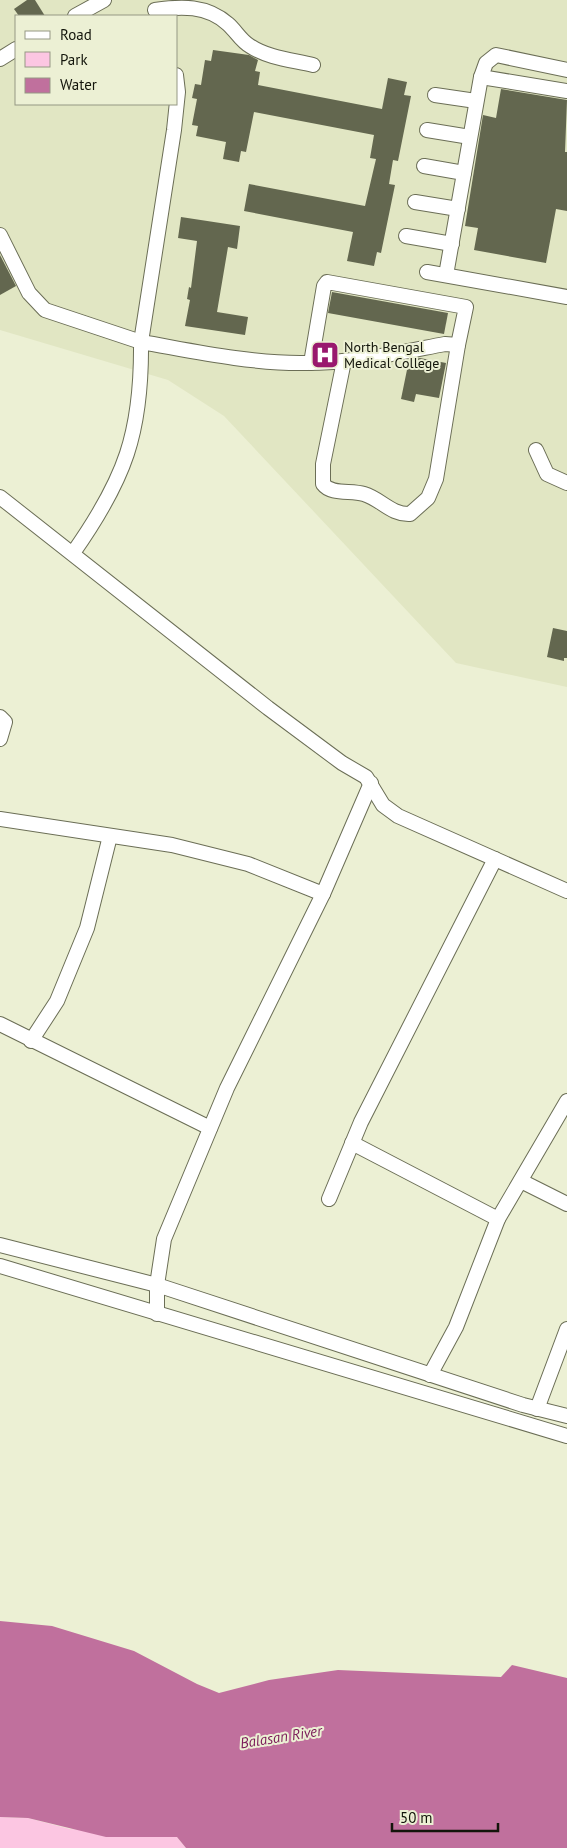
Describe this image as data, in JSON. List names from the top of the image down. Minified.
{"water":["Balasan River"],"places":{"hospital":["North Bengal Medical College"]},"legend":["Road","Park","Water"],"scale_bar":"50 m"}
